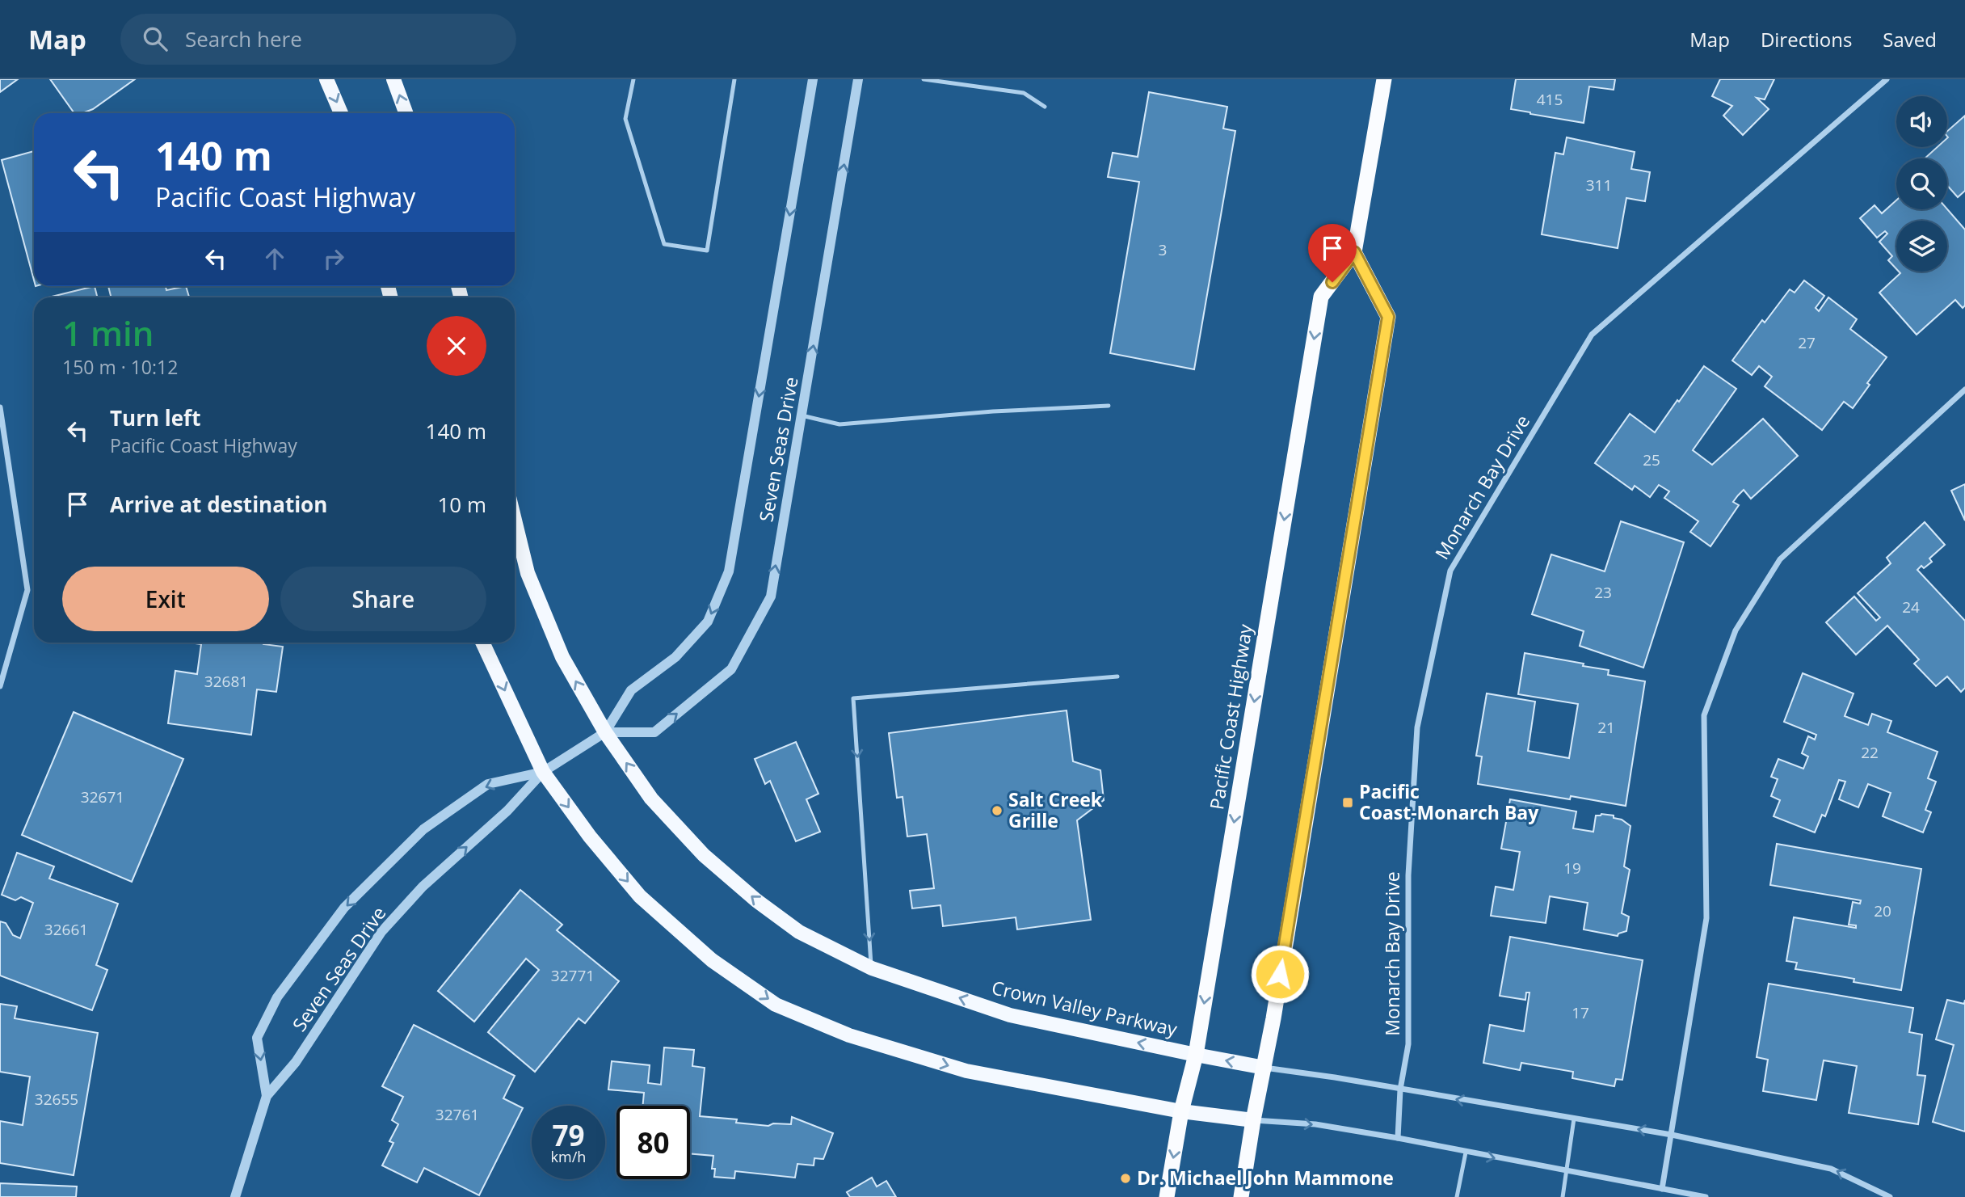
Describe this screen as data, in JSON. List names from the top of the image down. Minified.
{"streets":{"highway":["Pacific Coast Highway"],"main road":["Crown Valley Parkway"],"street":["Seven Seas Drive","Monarch Bay Drive"]},"crossings":[["Seven Seas Drive","Crown Valley Parkway"],["Pacific Coast Highway","Crown Valley Parkway"]],"places":{"transit":["Pacific Coast-Monarch Bay"],"other":["Salt Creek Grille","Dr. Michael John Mammone"]},"house_numbers":["415","311","3","27","25","23","24","32681","21","22","32671","19","20","32661","32771","17","32655","32761"],"page":{"header":"Map","search":"Search here","nav":["Map","Directions","Saved"],"turn":["140 m","Pacific Coast Highway"],"heading":["1 min","150 m · 10:12"],"list":[{"name":"Turn left","note":"Pacific Coast Highway","value":"140 m"},{"name":"Arrive at destination","value":"10 m"}],"buttons":["Exit","Share"],"speed":"79 km/h","limit":"80"}}
